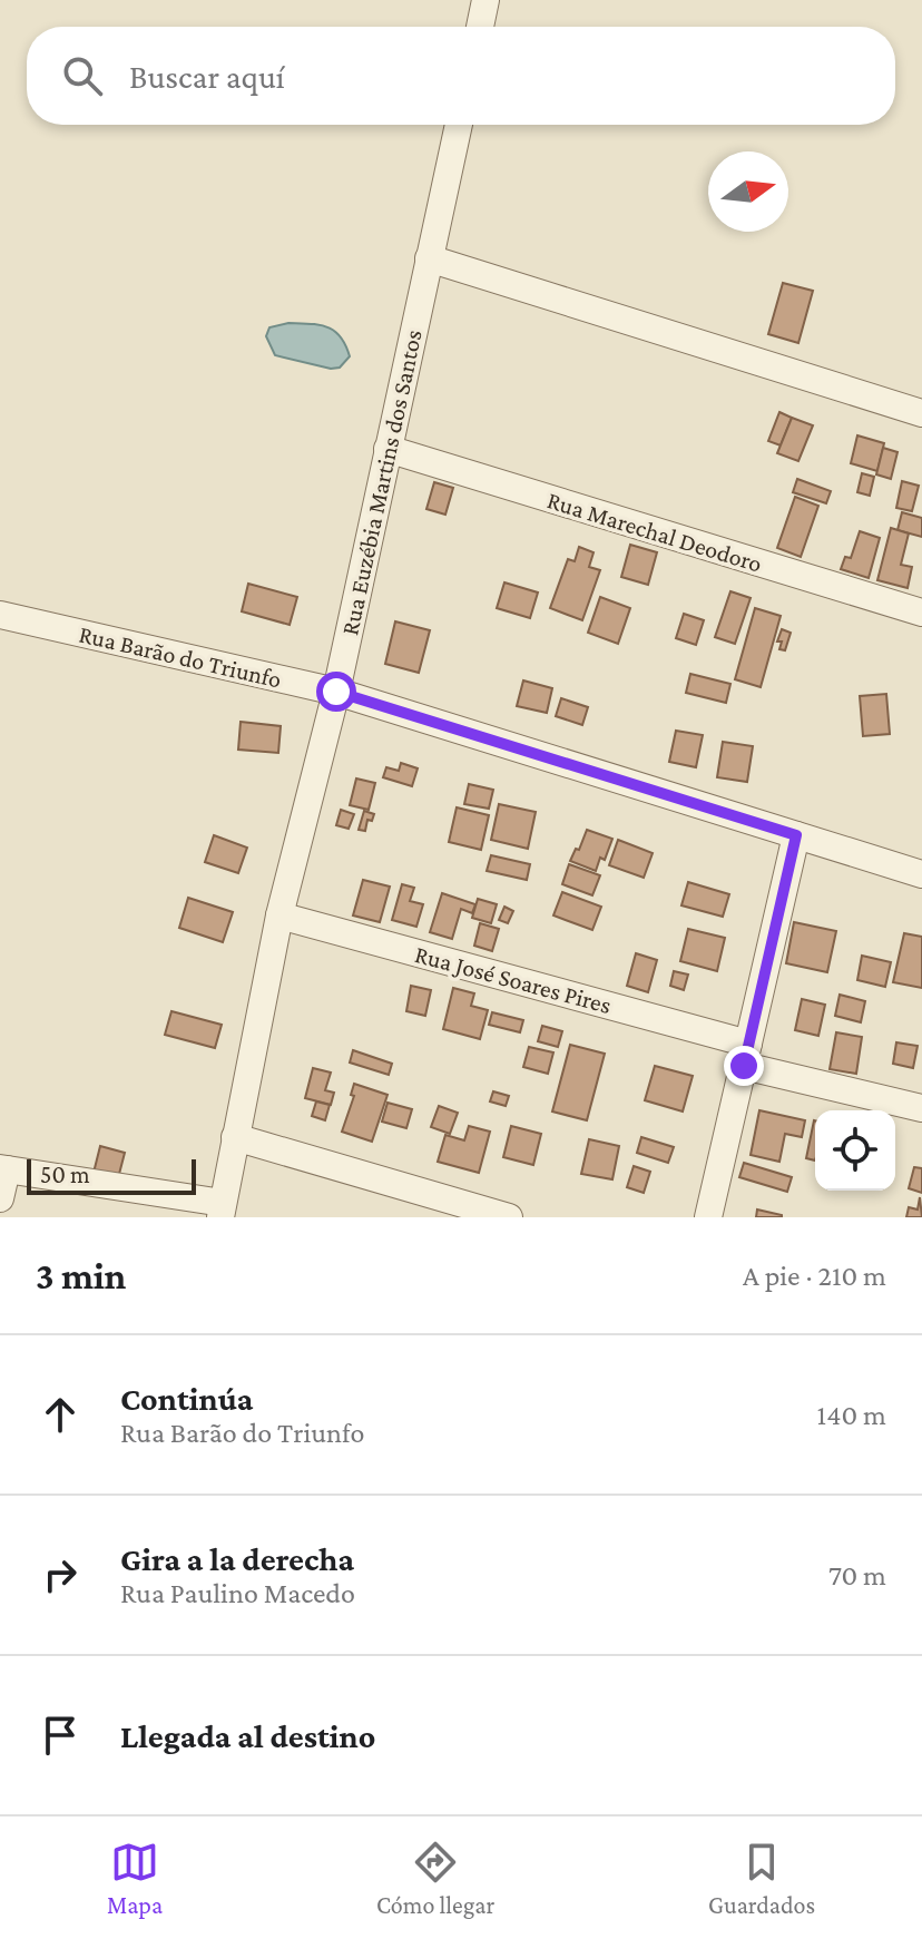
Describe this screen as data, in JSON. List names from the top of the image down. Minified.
{"streets":{"street":["Rua Euzébia Martins dos Santos","Rua Marechal Deodoro","Rua Barão do Triunfo","Rua José Soares Pires"]},"crossings":[["Rua Euzébia Martins dos Santos","Rua Marechal Deodoro"],["Rua Euzébia Martins dos Santos","Rua Barão do Triunfo"],["Rua Euzébia Martins dos Santos","Rua José Soares Pires"]],"scale_bar":"50 m","north":"right","page":{"search":"Buscar aquí","scale":"50 m","heading":["3 min","A pie · 210 m"],"list":[["Continúa","Rua Barão do Triunfo","140 m"],["Gira a la derecha","Rua Paulino Macedo","70 m"],"Llegada al destino"],"nav":["Mapa","Cómo llegar","Guardados"]}}
